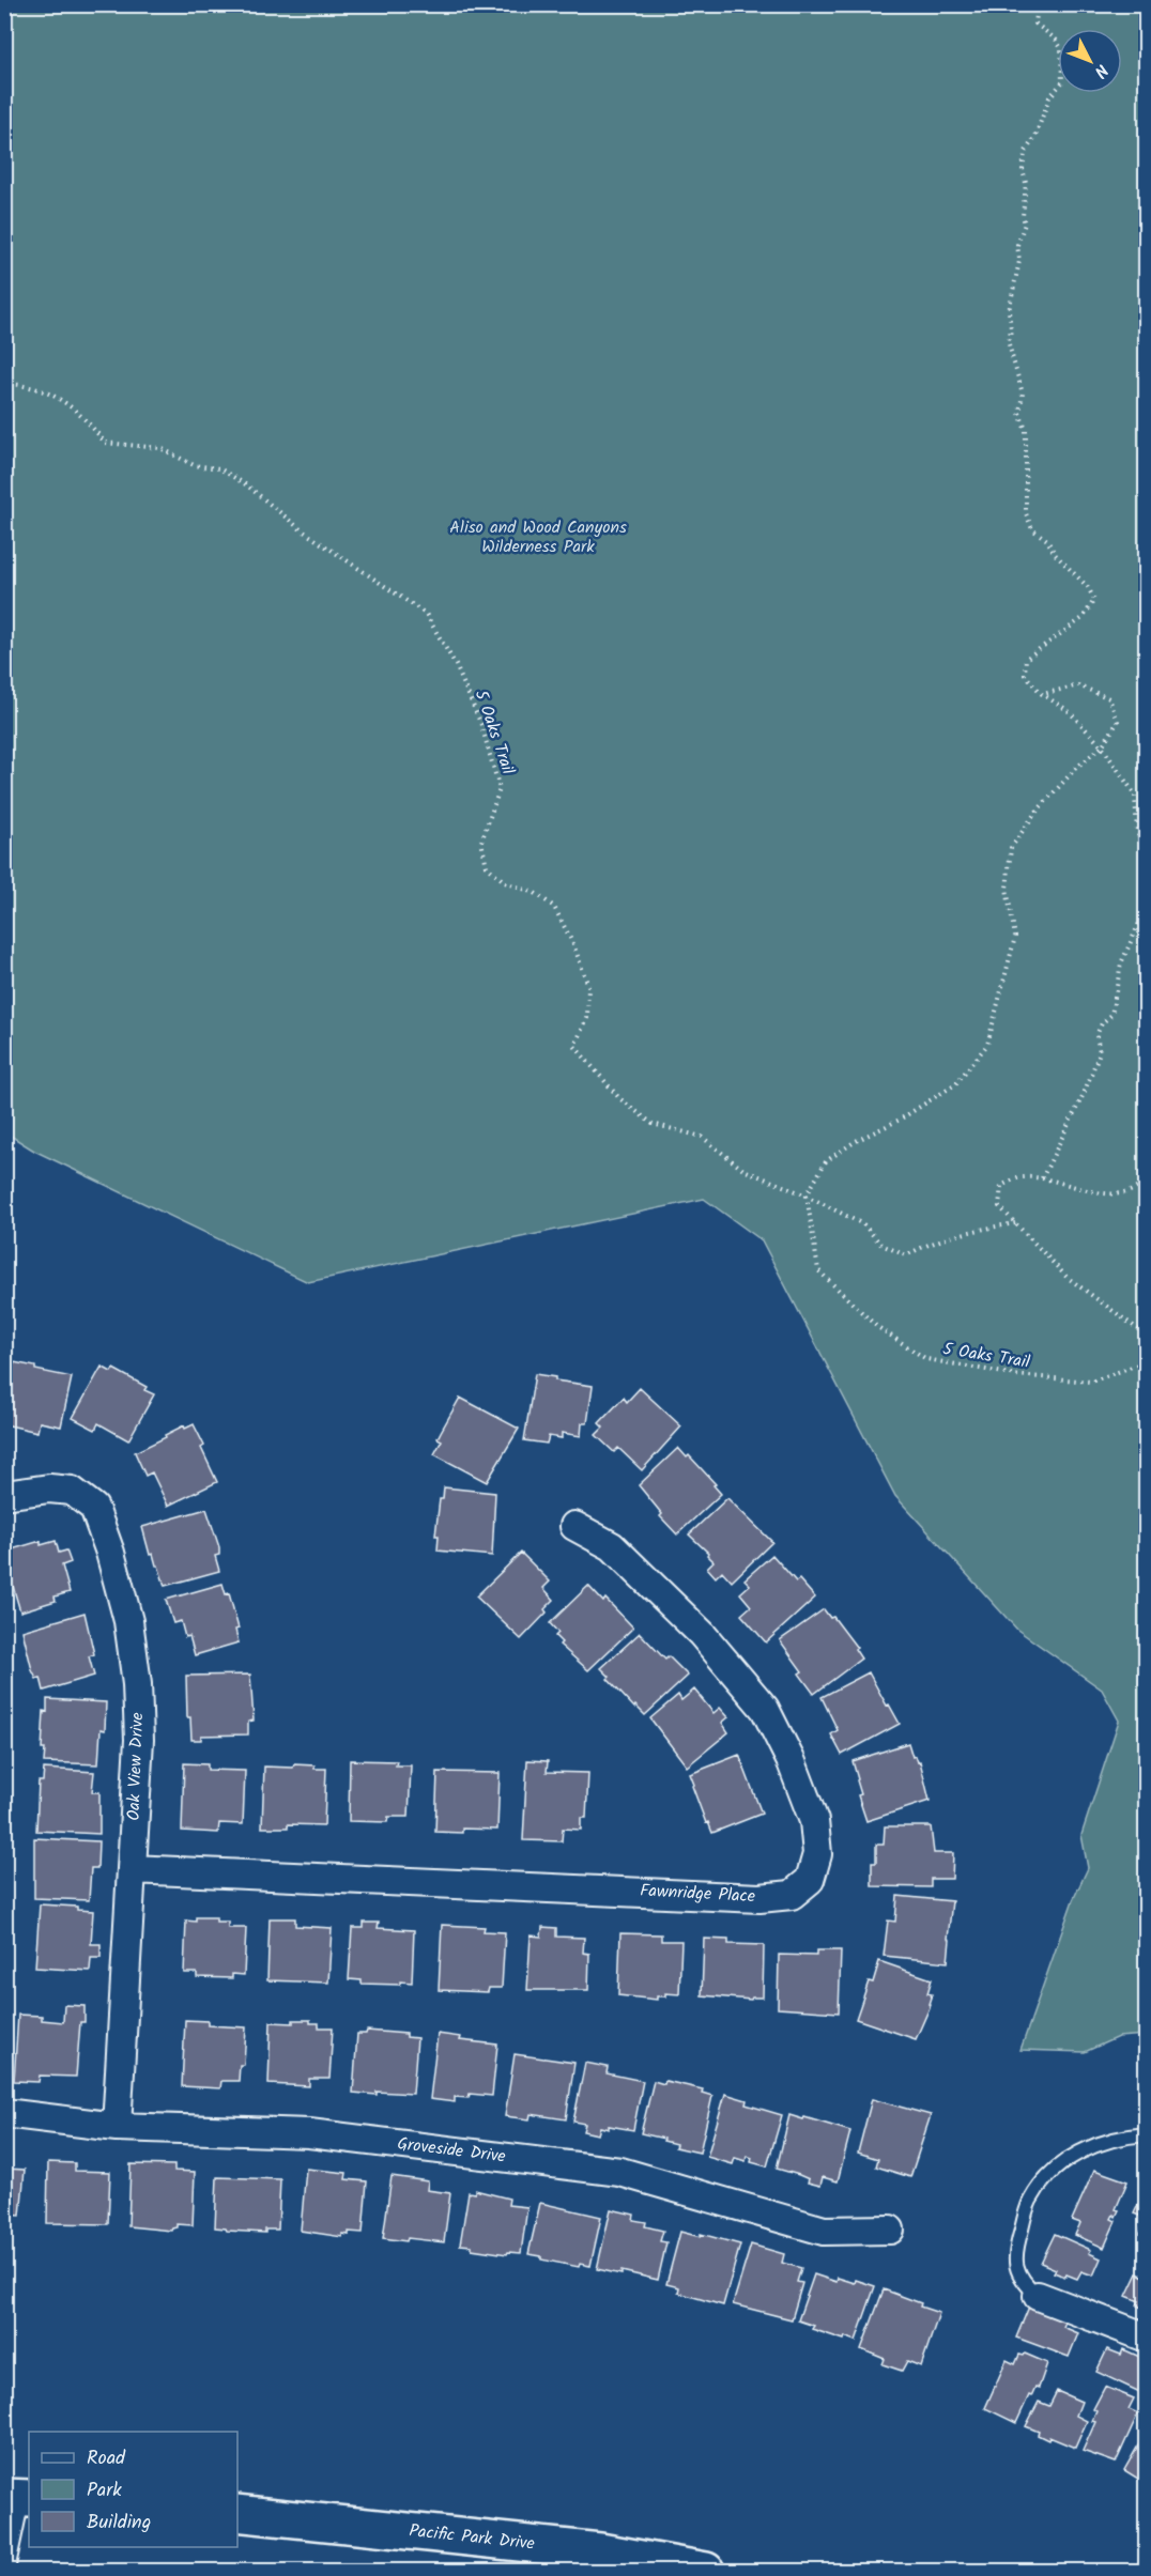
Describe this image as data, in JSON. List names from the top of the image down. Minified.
{"streets":{"main road":["Pacific Park Drive"],"street":["Oak View Drive","Fawnridge Place","Groveside Drive"],"path":["5 Oaks Trail"]},"crossings":[["Oak View Drive","Fawnridge Place"],["Oak View Drive","Groveside Drive"]],"parks":["Aliso and Wood Canyons Wilderness Park"],"legend":["Road","Park","Building"],"north":"bottom right"}
